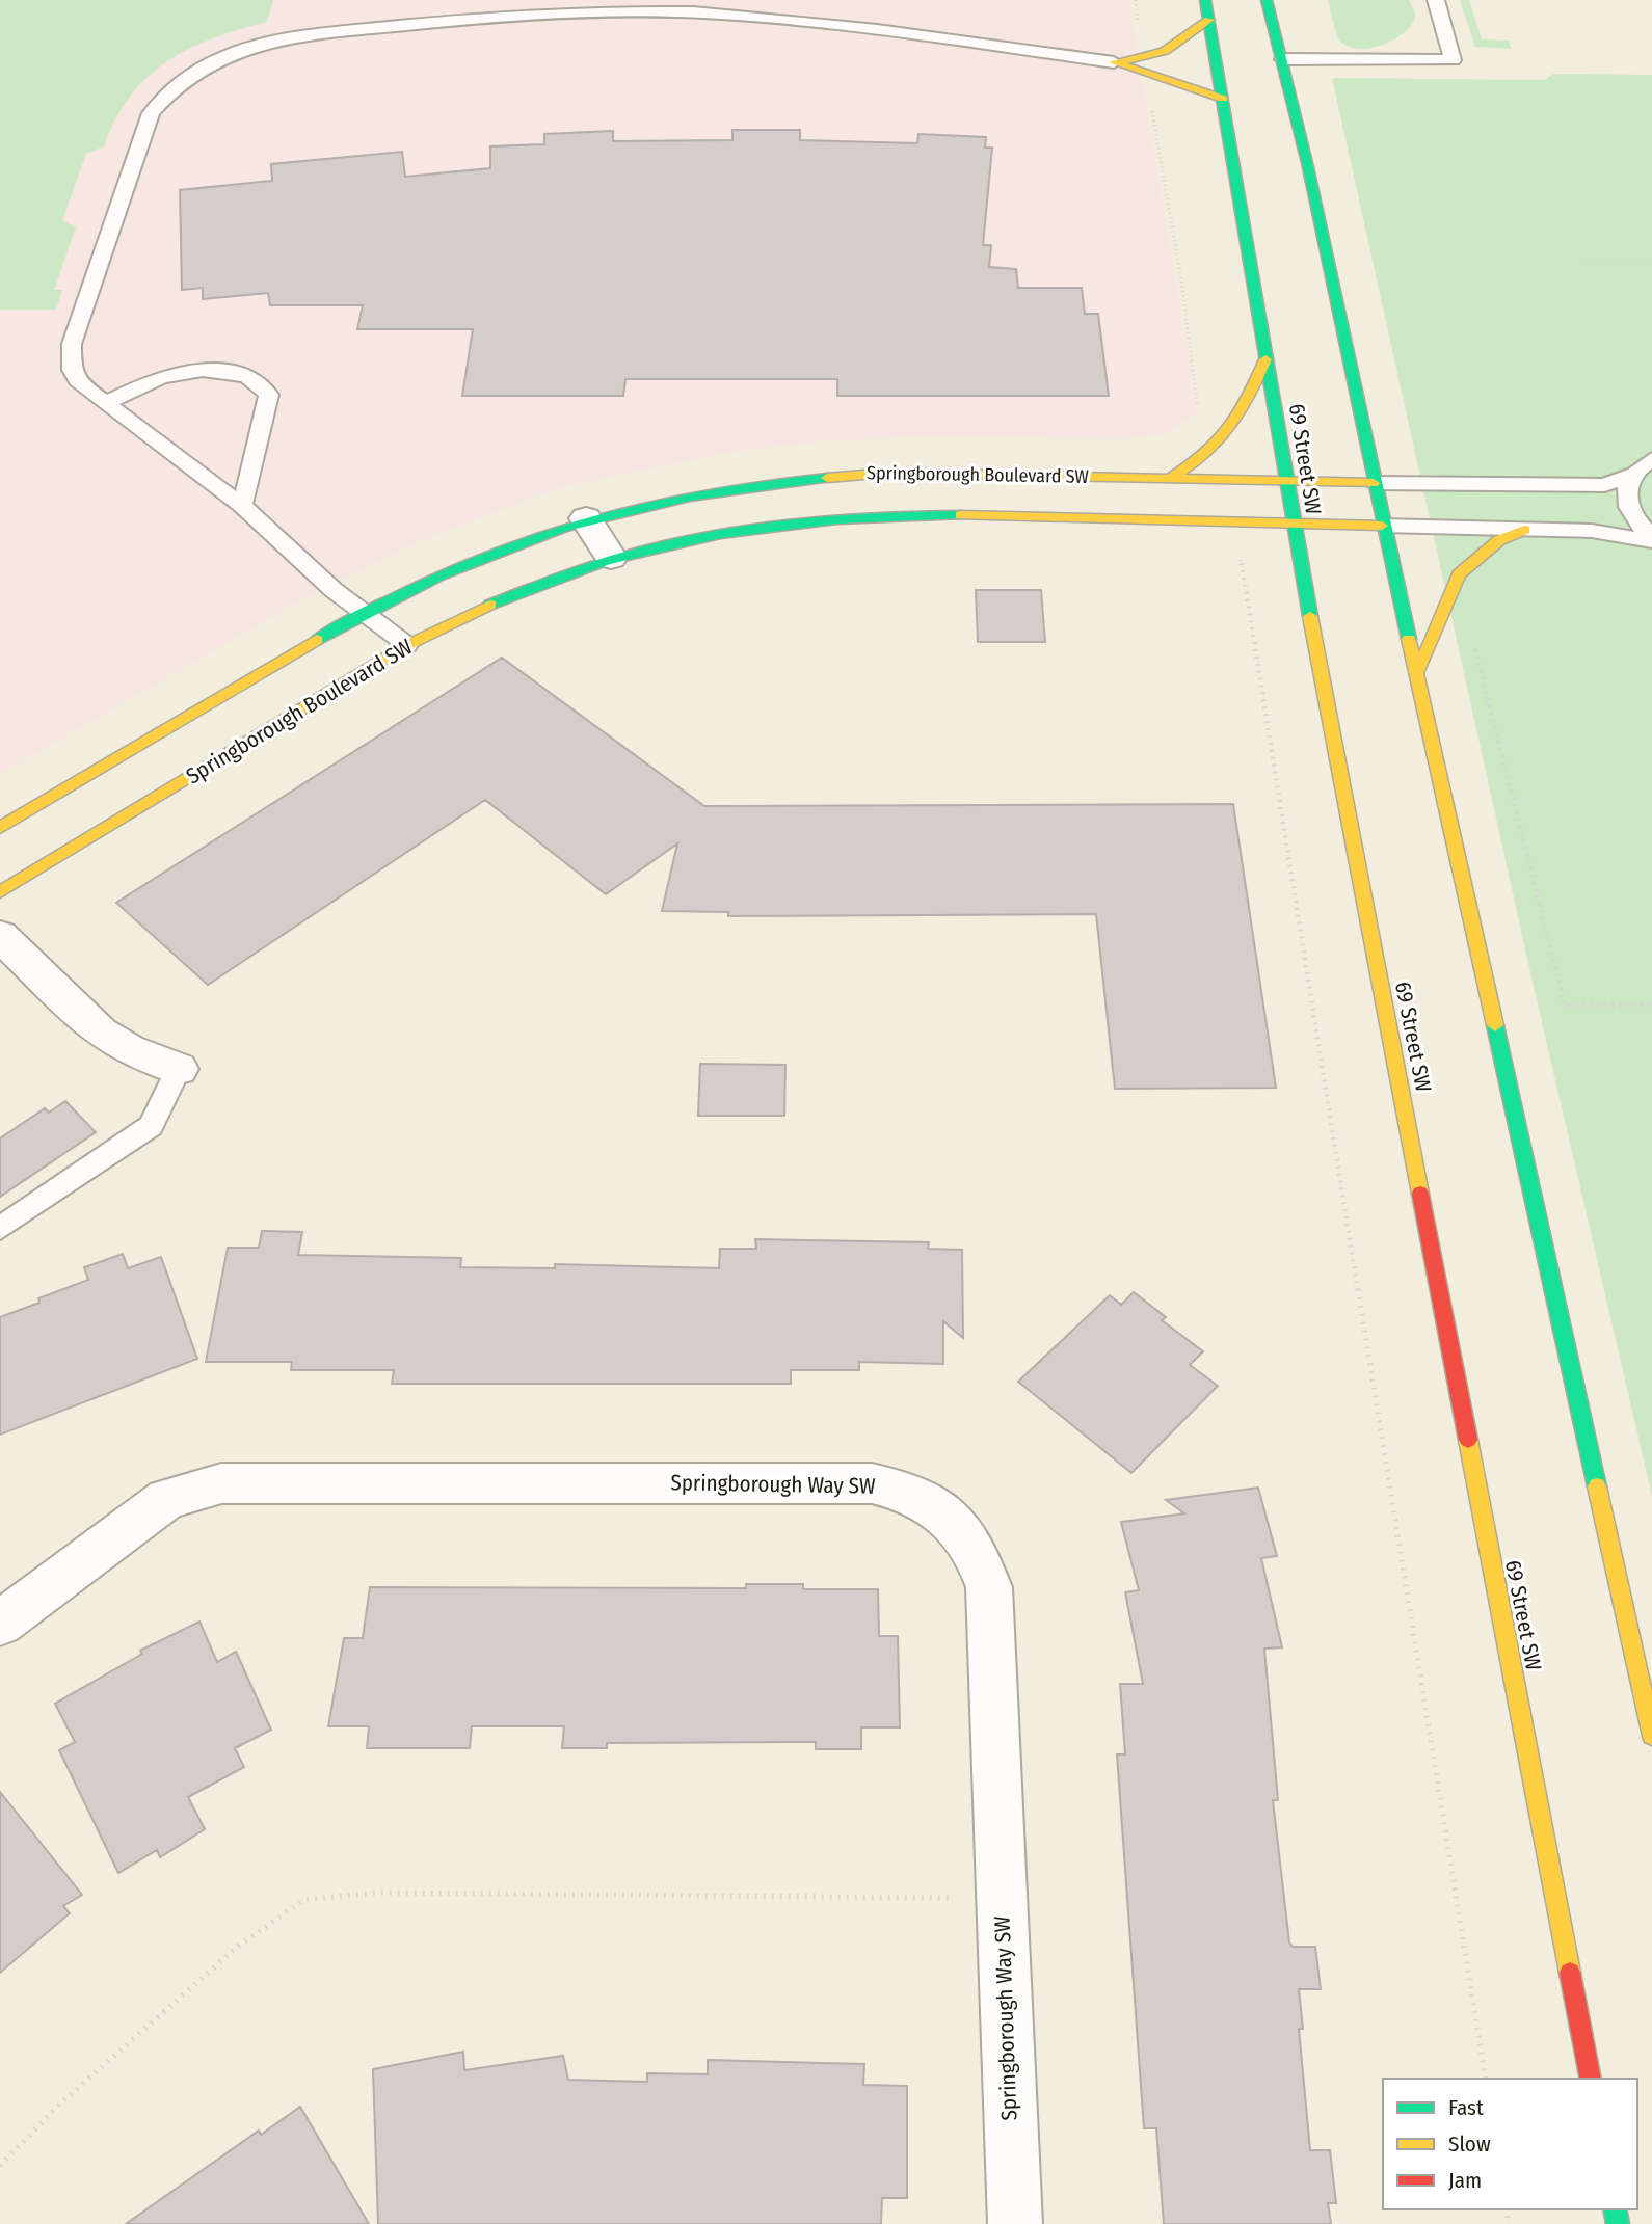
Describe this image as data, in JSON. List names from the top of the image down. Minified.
{"streets":{"main road":["69 Street SW","Springborough Boulevard SW"],"street":["Springborough Way SW"]},"crossings":[["69 Street SW","Springborough Boulevard SW"]],"legend":["Fast","Slow","Jam"]}
